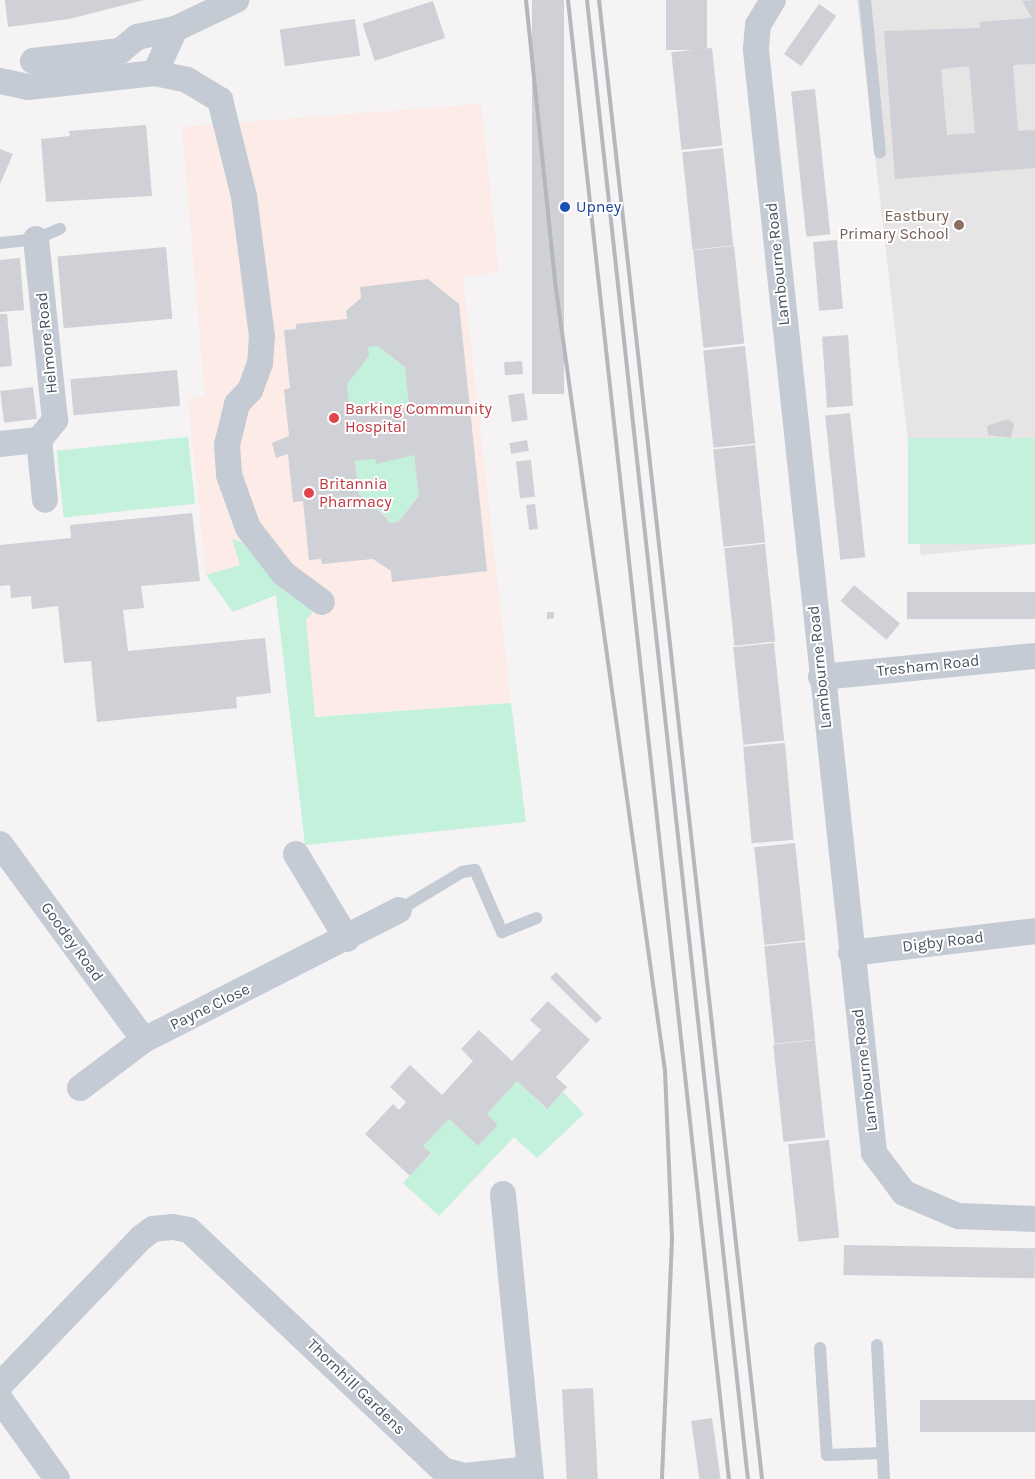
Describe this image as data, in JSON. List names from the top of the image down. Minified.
{"streets":{"street":["Lambourne Road","Helmore Road","Tresham Road","Goodey Road","Digby Road","Payne Close","Thornhill Gardens"]},"crossings":[["Lambourne Road","Tresham Road"],["Lambourne Road","Digby Road"],["Goodey Road","Payne Close"]],"places":["Upney","Eastbury Primary School","Barking Community Hospital","Britannia Pharmacy"]}
